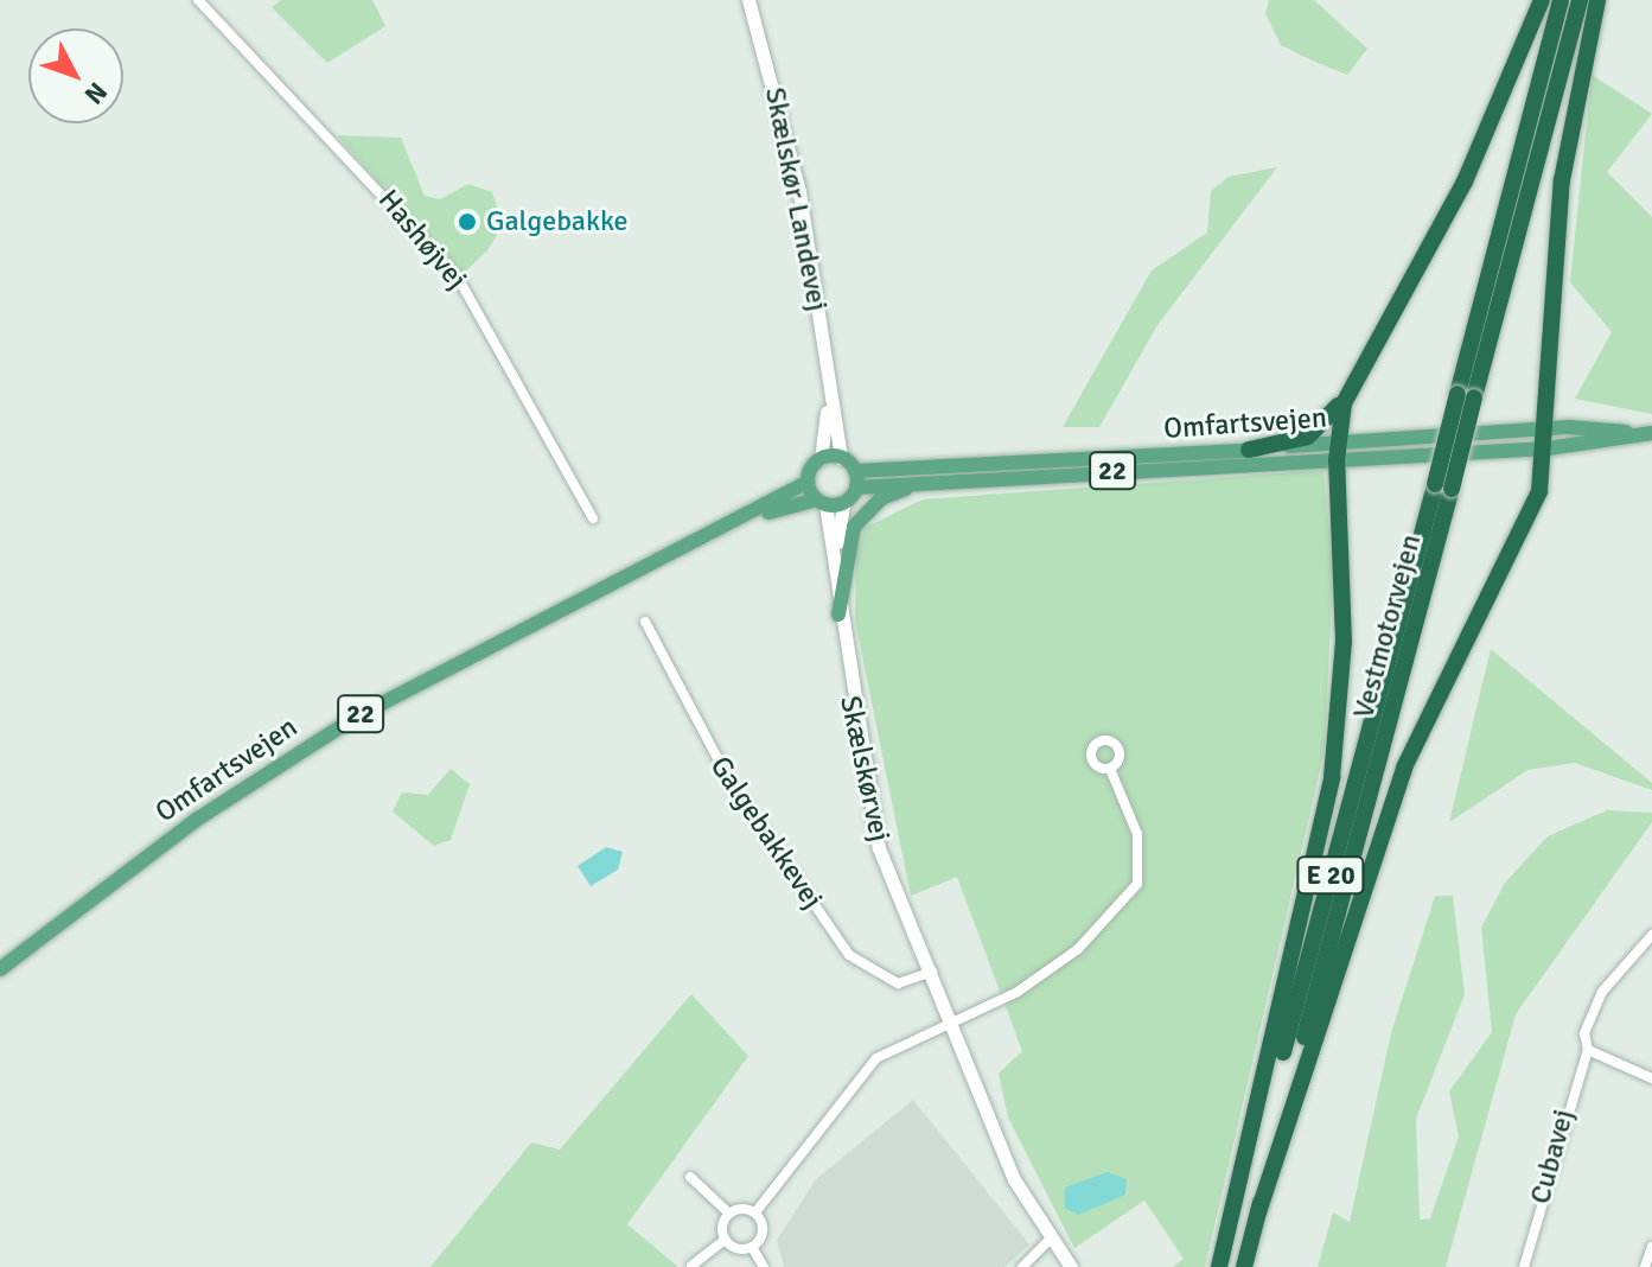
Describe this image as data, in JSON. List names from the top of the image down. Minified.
{"streets":{"highway":["Vestmotorvejen","E 20"],"main road":["Omfartsvejen","22"],"street":["Skælskør Landevej","Hashøjvej","Skælskørvej","Galgebakkevej","Cubavej"]},"crossings":[["Skælskør Landevej","Omfartsvejen"],["Skælskør Landevej","22"],["Skælskør Landevej","Skælskørvej"],["Omfartsvejen","22"],["Omfartsvejen","Skælskørvej"],["22","Skælskørvej"],["Skælskørvej","Galgebakkevej"]],"places":["Galgebakke"],"north":"bottom right"}
